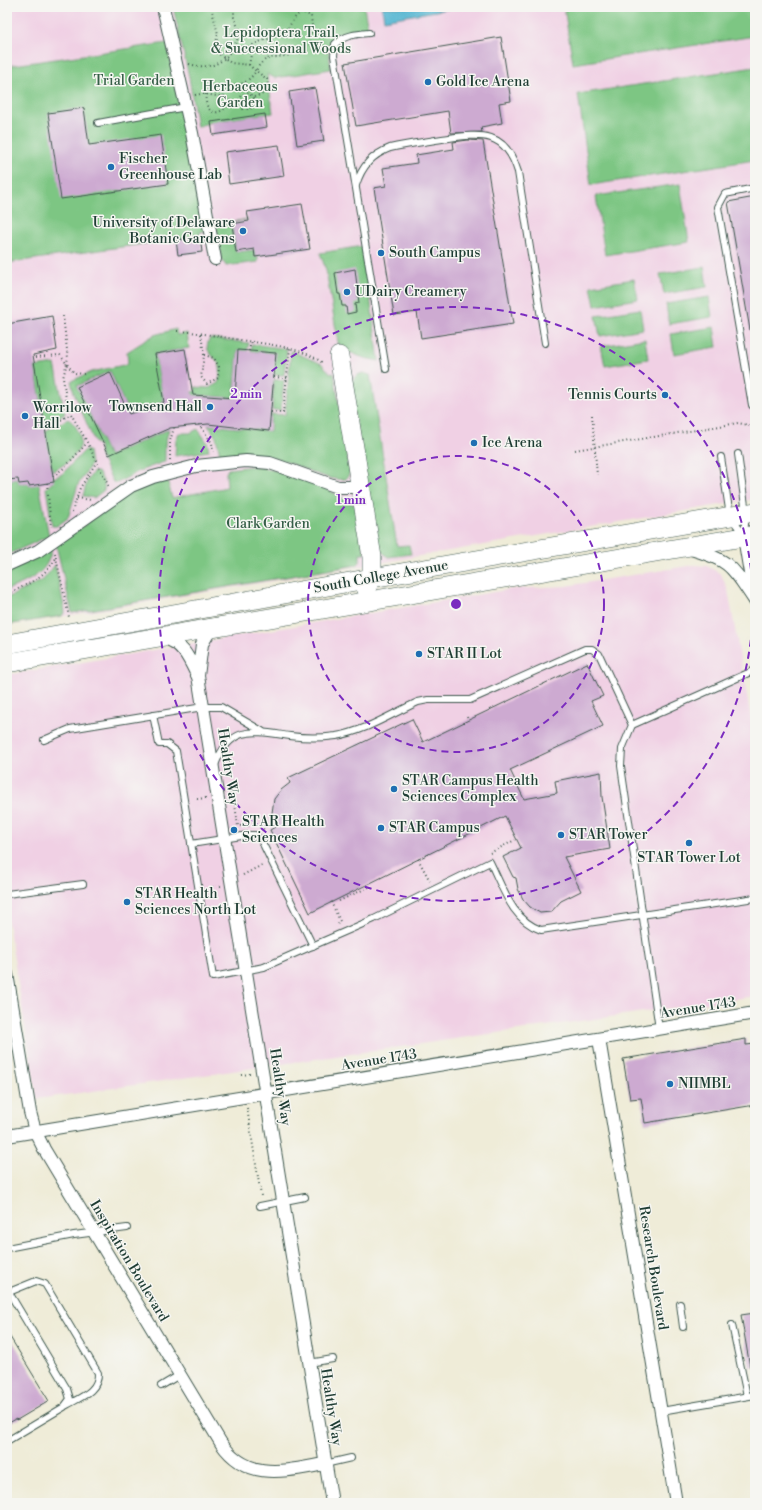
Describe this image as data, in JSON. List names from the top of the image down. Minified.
{"streets":{"main road":["South College Avenue"],"street":["Healthy Way","Avenue 1743","Inspiration Boulevard","Research Boulevard"]},"crossings":[["South College Avenue","Healthy Way"],["Healthy Way","Avenue 1743"],["Healthy Way","Inspiration Boulevard"],["Avenue 1743","Inspiration Boulevard"],["Avenue 1743","Research Boulevard"]],"parks":["Lepidoptera Trail, & Successional Woods","Trial Garden","Herbaceous Garden","Clark Garden"],"places":["Gold Ice Arena","Fischer Greenhouse Lab","University of Delaware Botanic Gardens","South Campus","UDairy Creamery","Tennis Courts","Townsend Hall","Worrilow Hall","Ice Arena","STAR II Lot","STAR Campus Health Sciences Complex","STAR Campus","STAR Health Sciences","STAR Tower","STAR Tower Lot","STAR Health Sciences North Lot","NIIMBL"],"rings":["2 min","1 min"]}
